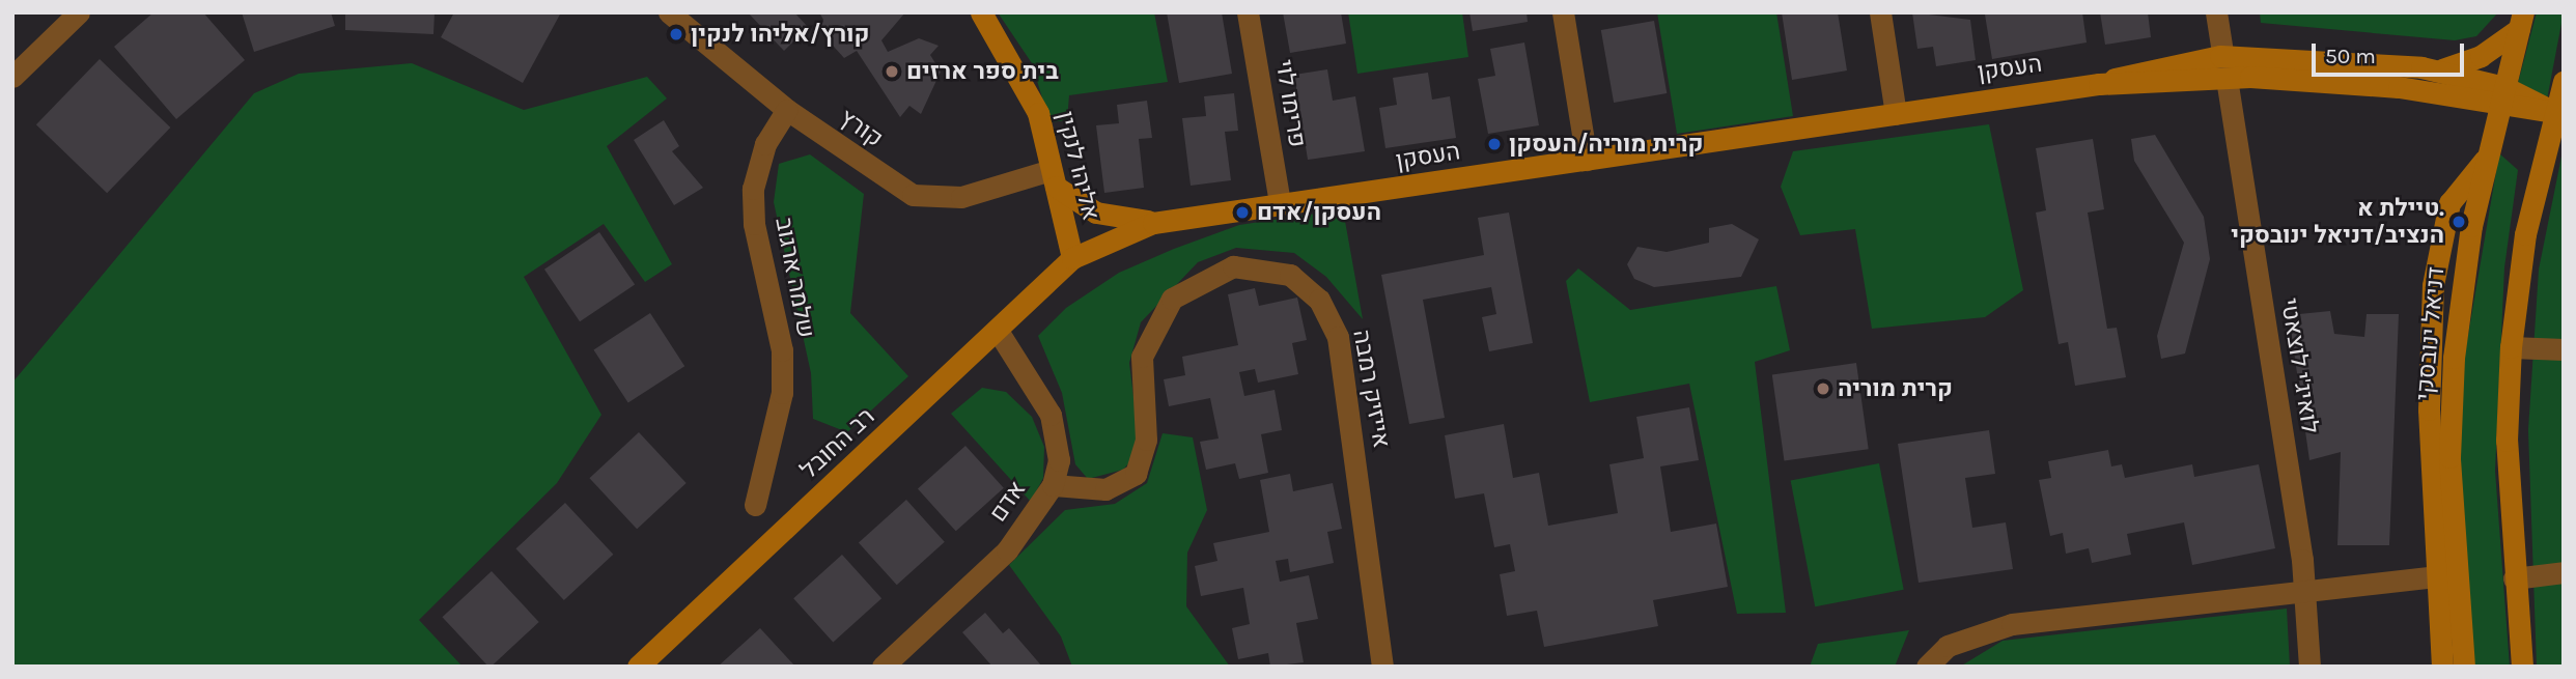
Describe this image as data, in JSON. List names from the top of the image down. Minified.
{"streets":{"street":["העסקן","פרימו לוי","קורץ","אליהו לנקין","שלמה ארגוב","דניאל ינובסקי","לואיג'י לוצאטי","אייזיק רמבה","רב החובל","אדם"]},"crossings":[["העסקן","פרימו לוי"],["העסקן","אליהו לנקין"],["העסקן","דניאל ינובסקי"],["העסקן","לואיג'י לוצאטי"],["העסקן","רב החובל"],["קורץ","אליהו לנקין"],["קורץ","שלמה ארגוב"],["אליהו לנקין","רב החובל"],["אייזיק רמבה","אדם"],["רב החובל","אדם"]],"places":["קורץ/אליהו לנקין","בית ספר ארזים","קרית מוריה/העסקן","העסקן/אדם","טיילת א. הנציב/דניאל ינובסקי","קרית מוריה"],"scale_bar":"50 m"}
